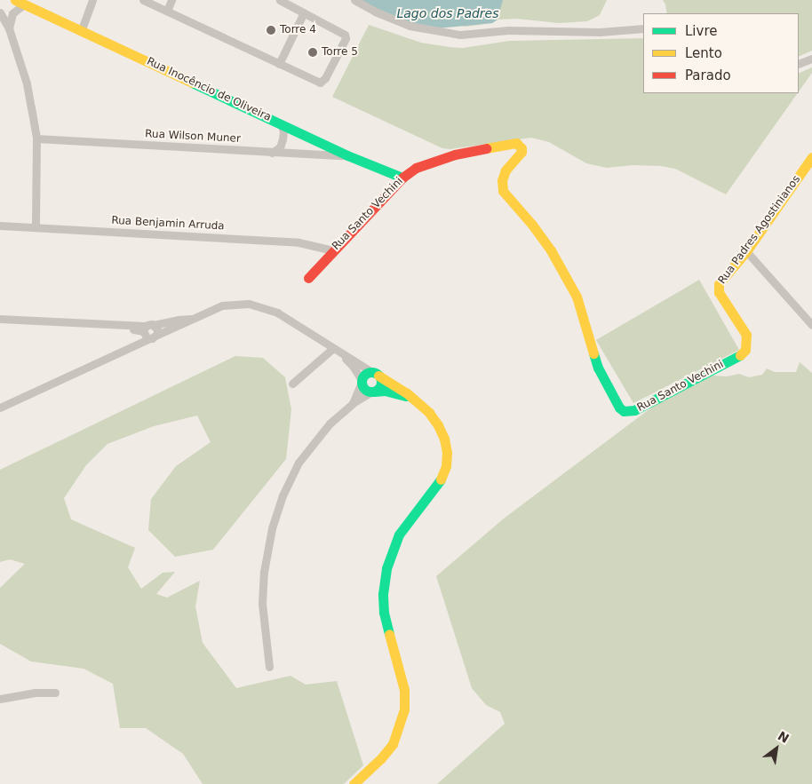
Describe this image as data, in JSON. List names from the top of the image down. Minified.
{"streets":{"street":["Rua Inocêncio de Oliveira","Rua Wilson Muner","Rua Santo Vechini","Rua Benjamin Arruda","Rua Padres Agostinianos"]},"crossings":[["Rua Inocêncio de Oliveira","Rua Wilson Muner"],["Rua Inocêncio de Oliveira","Rua Santo Vechini"],["Rua Santo Vechini","Rua Benjamin Arruda"],["Rua Santo Vechini","Rua Padres Agostinianos"]],"water":["Lago dos Padres"],"places":["Torre 4","Torre 5"],"legend":["Livre","Lento","Parado"],"north":"top right"}
